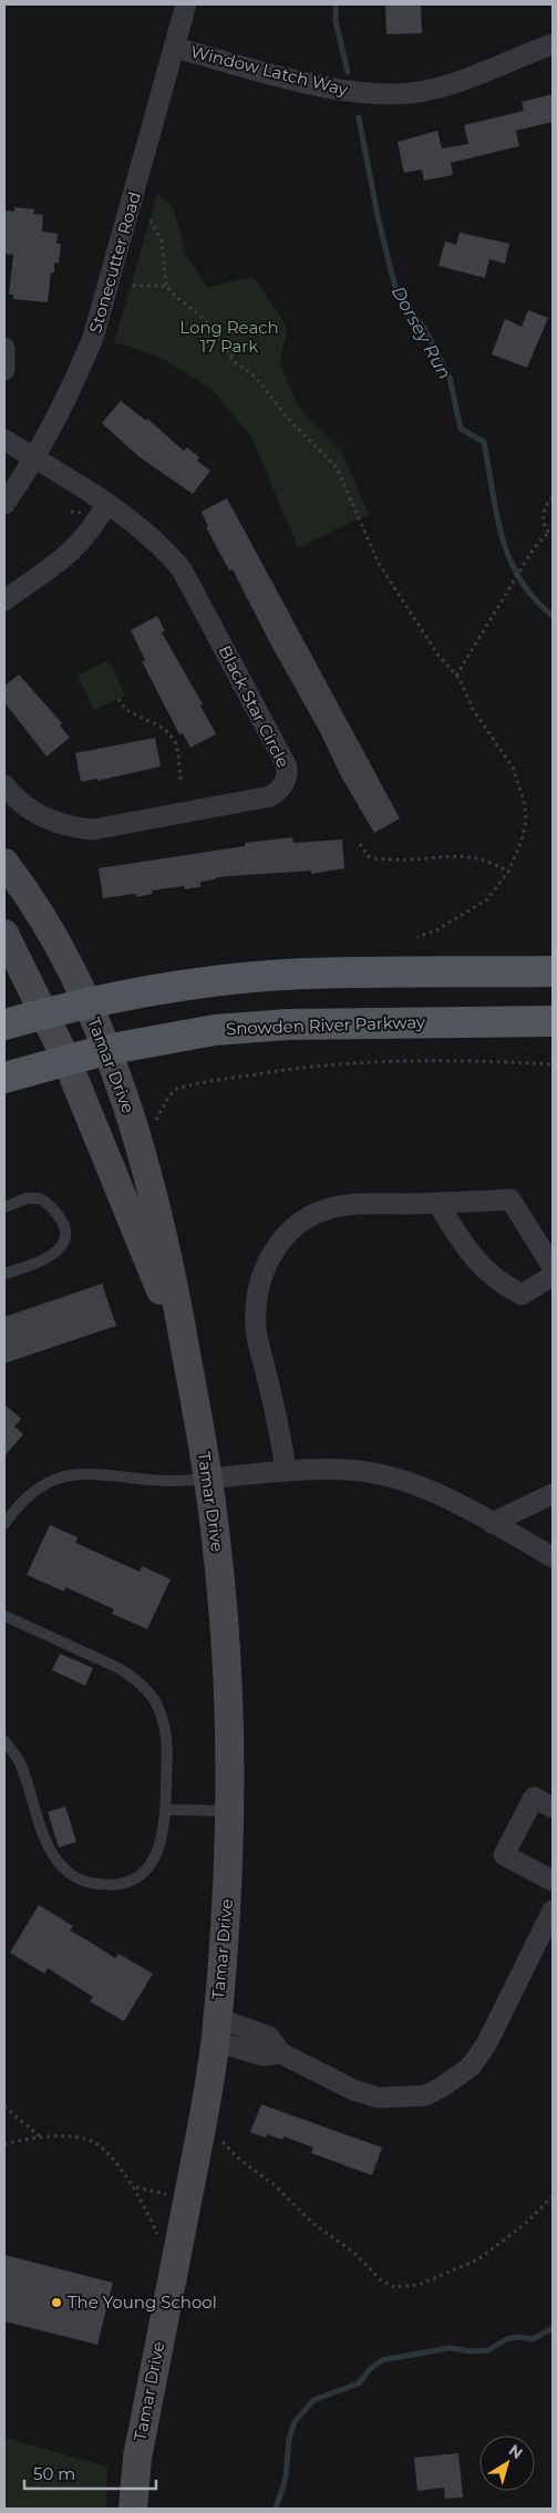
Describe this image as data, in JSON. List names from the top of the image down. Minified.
{"streets":{"main road":["Snowden River Parkway"],"street":["Window Latch Way","Stonecutter Road","Black Star Circle","Tamar Drive"]},"crossings":[["Window Latch Way","Stonecutter Road"],["Stonecutter Road","Black Star Circle"],["Snowden River Parkway","Tamar Drive"]],"water":["Dorsey Run"],"parks":["Long Reach 17 Park"],"places":["The Young School"],"scale_bar":"50 m","north":"top right"}
